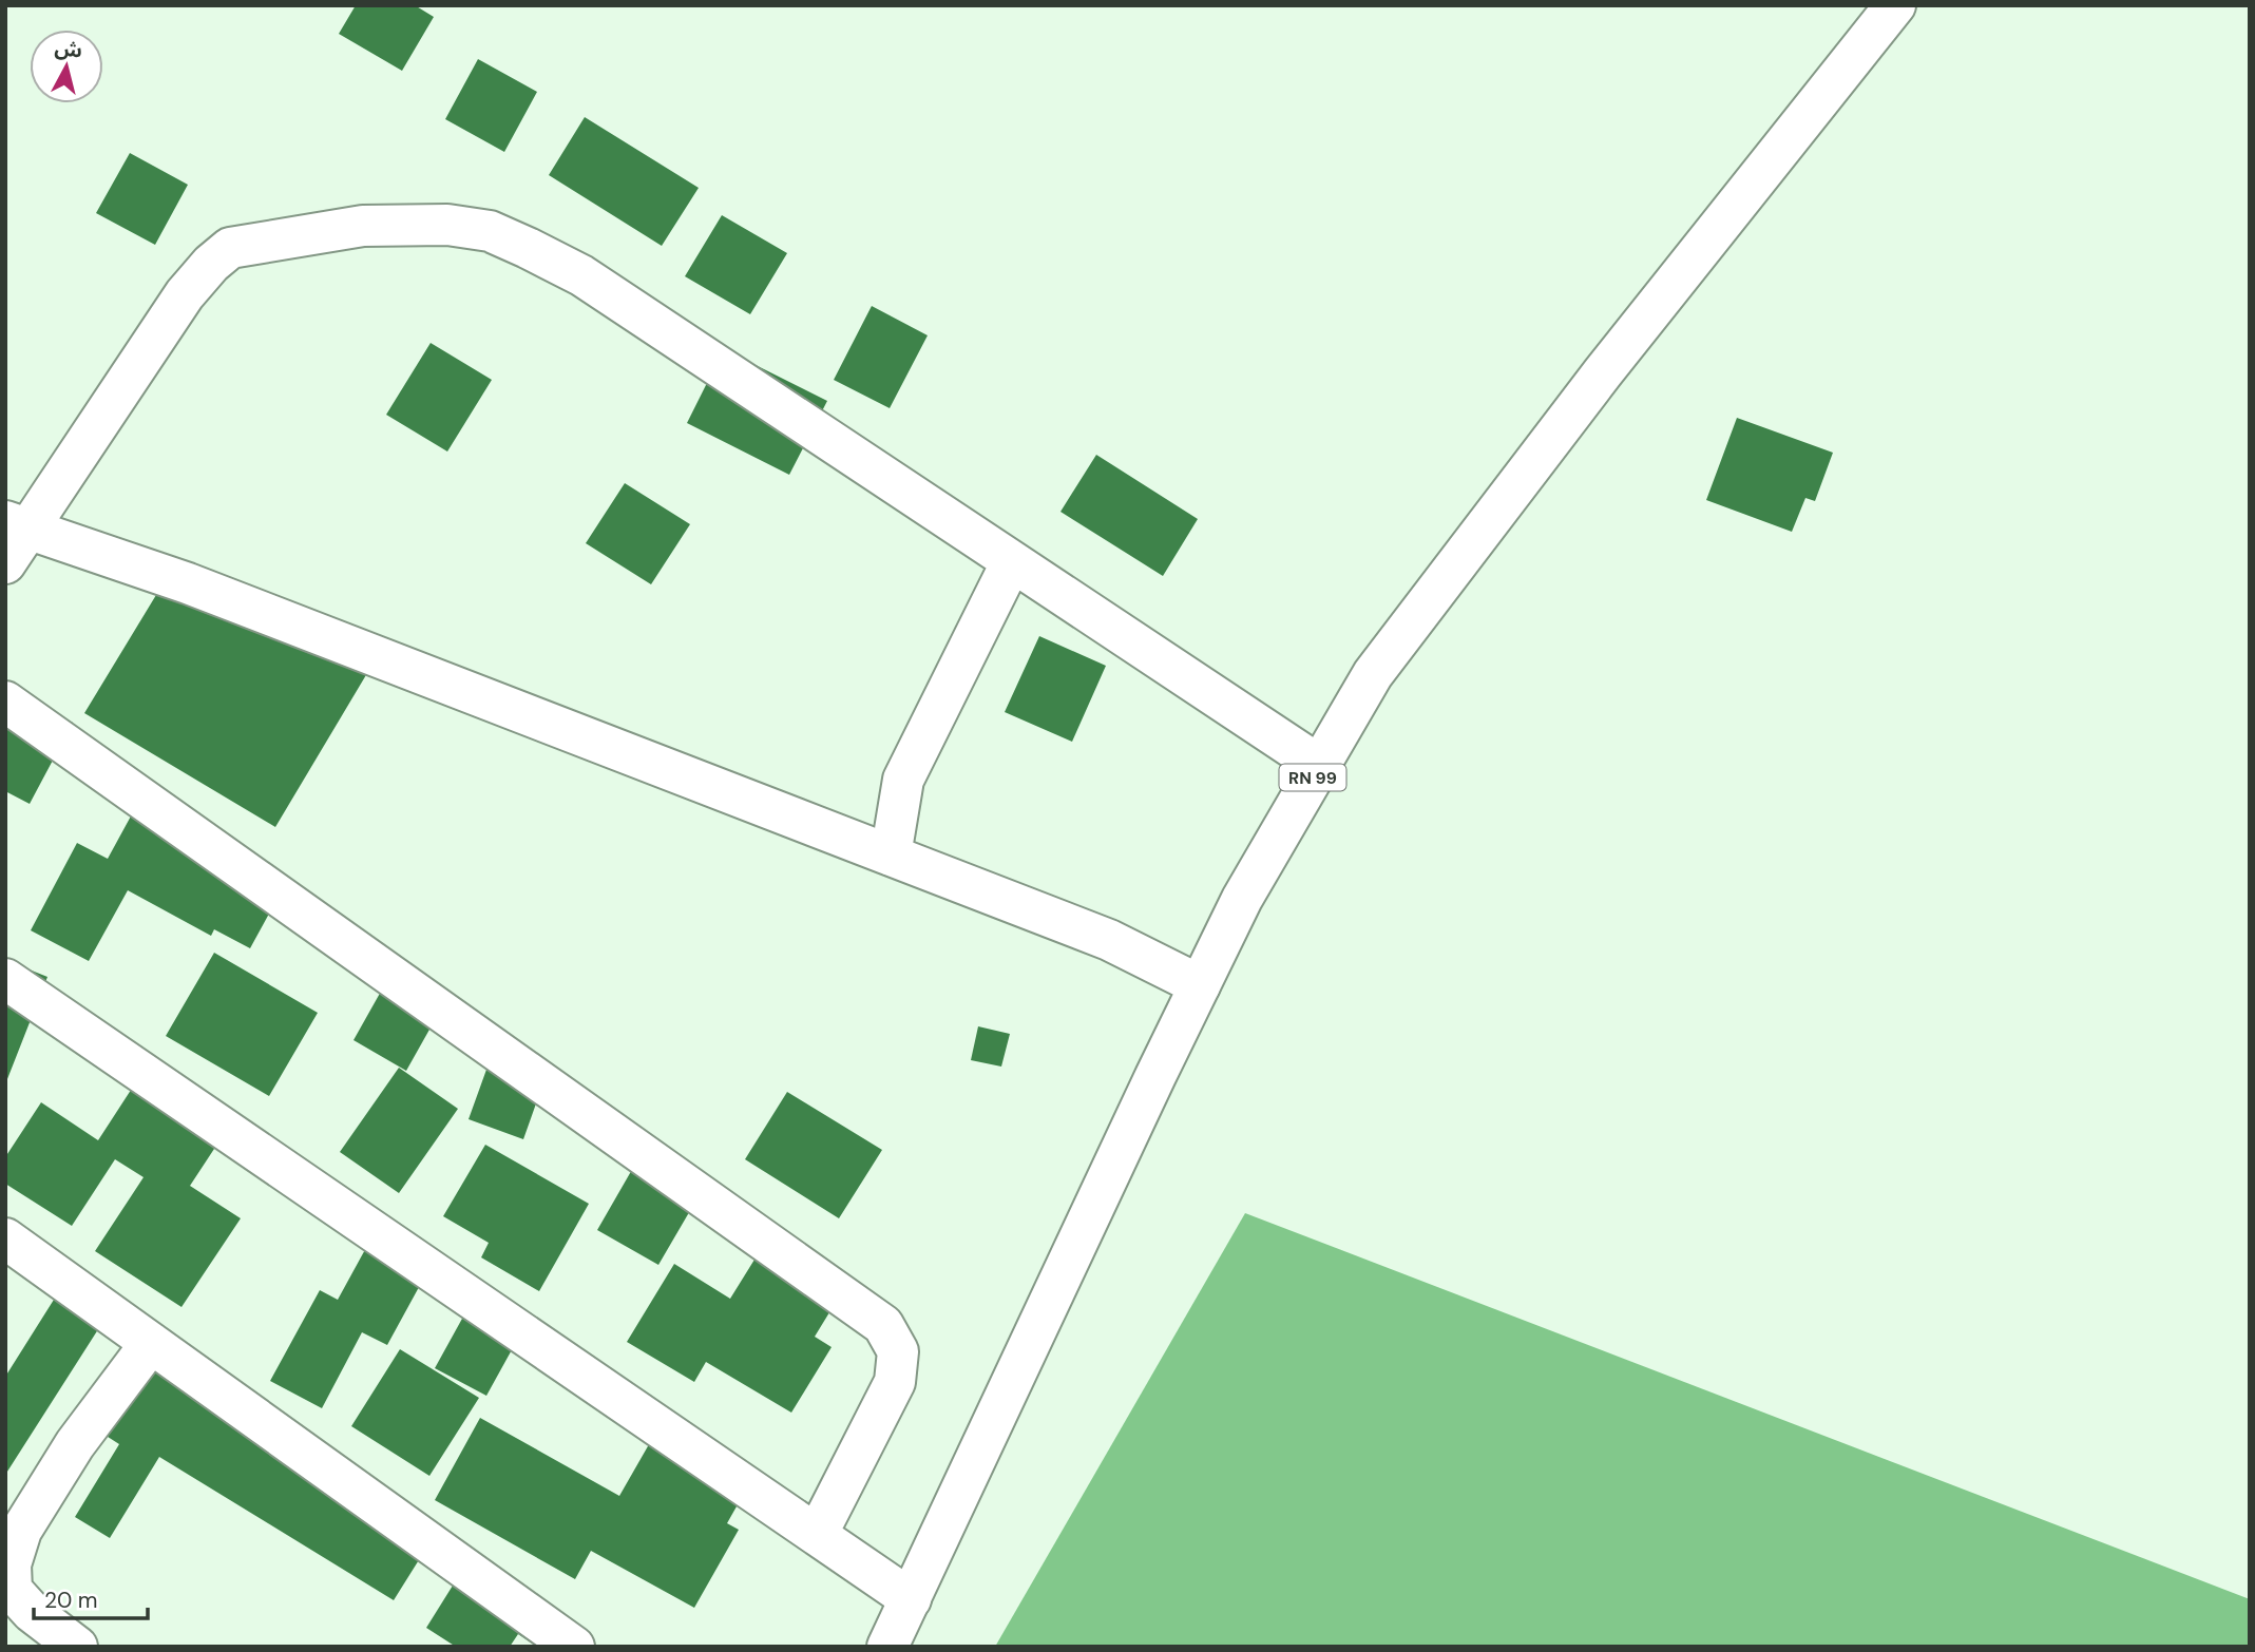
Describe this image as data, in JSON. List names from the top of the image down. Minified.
{"streets":{"street":["RN 99"]},"scale_bar":"20 m","north":"top"}
